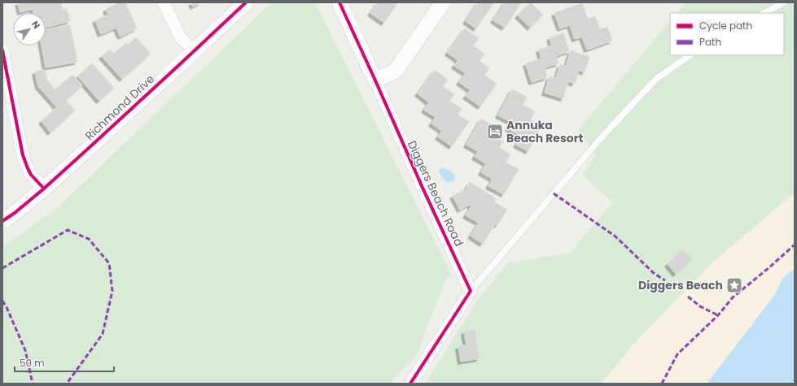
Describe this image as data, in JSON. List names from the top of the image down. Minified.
{"streets":{"street":["Richmond Drive","Diggers Beach Road"]},"places":{"hotel":["Annuka Beach Resort"],"place":["Diggers Beach"]},"legend":["Cycle path","Path"],"scale_bar":"50 m","north":"top right"}
